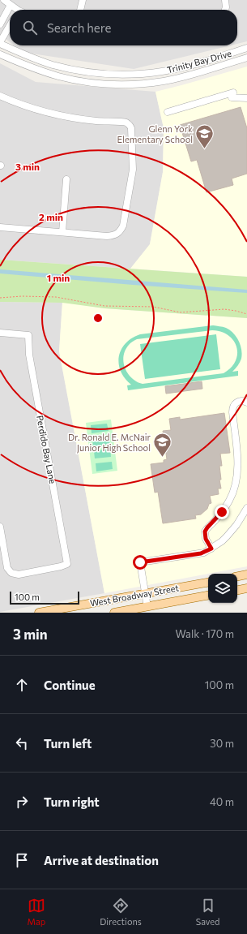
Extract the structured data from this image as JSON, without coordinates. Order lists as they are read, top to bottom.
{
  "streets": {
    "main road": ["West Broadway Street"],
    "street": ["Trinity Bay Drive", "Perdido Bay Lane"]
  },
  "places": {
    "school or university": ["Glenn York Elementary School", "Dr. Ronald E. McNair Junior High School"]
  },
  "scale_bar": "100 m",
  "page": {
    "search": "Search here",
    "scale": "100 m",
    "heading": ["3 min", "Walk · 170 m"],
    "list": [
      ["Continue", "100 m"],
      ["Turn left", "30 m"],
      ["Turn right", "40 m"],
      "Arrive at destination"
    ],
    "nav": ["Map", "Directions", "Saved"]
  },
  "rings": ["3 min", "2 min", "1 min"]
}
